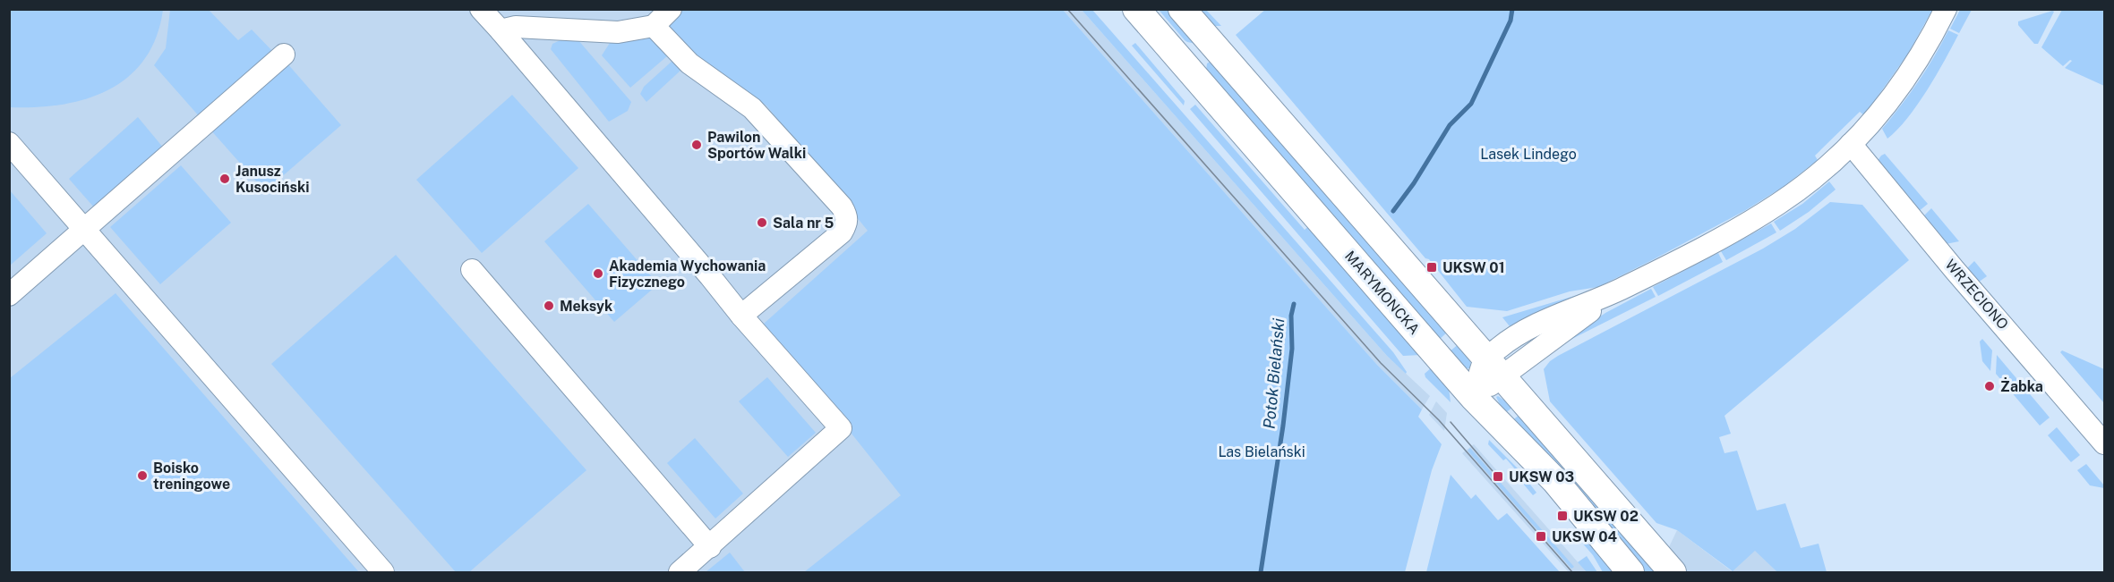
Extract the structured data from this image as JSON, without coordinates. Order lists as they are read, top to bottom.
{
  "streets": {
    "main road": ["MARYMONCKA"],
    "street": ["WRZECIONO"]
  },
  "water": ["Potok Bielański"],
  "parks": ["Lasek Lindego", "Las Bielański"],
  "places": {
    "other": [
      "Pawilon Sportów Walki",
      "Janusz Kusociński",
      "Sala nr 5",
      "Akademia Wychowania Fizycznego",
      "Meksyk",
      "Żabka",
      "Boisko treningowe"
    ],
    "transit": [
      "UKSW 01",
      "UKSW 03",
      "UKSW 02",
      "UKSW 04"
    ]
  }
}
